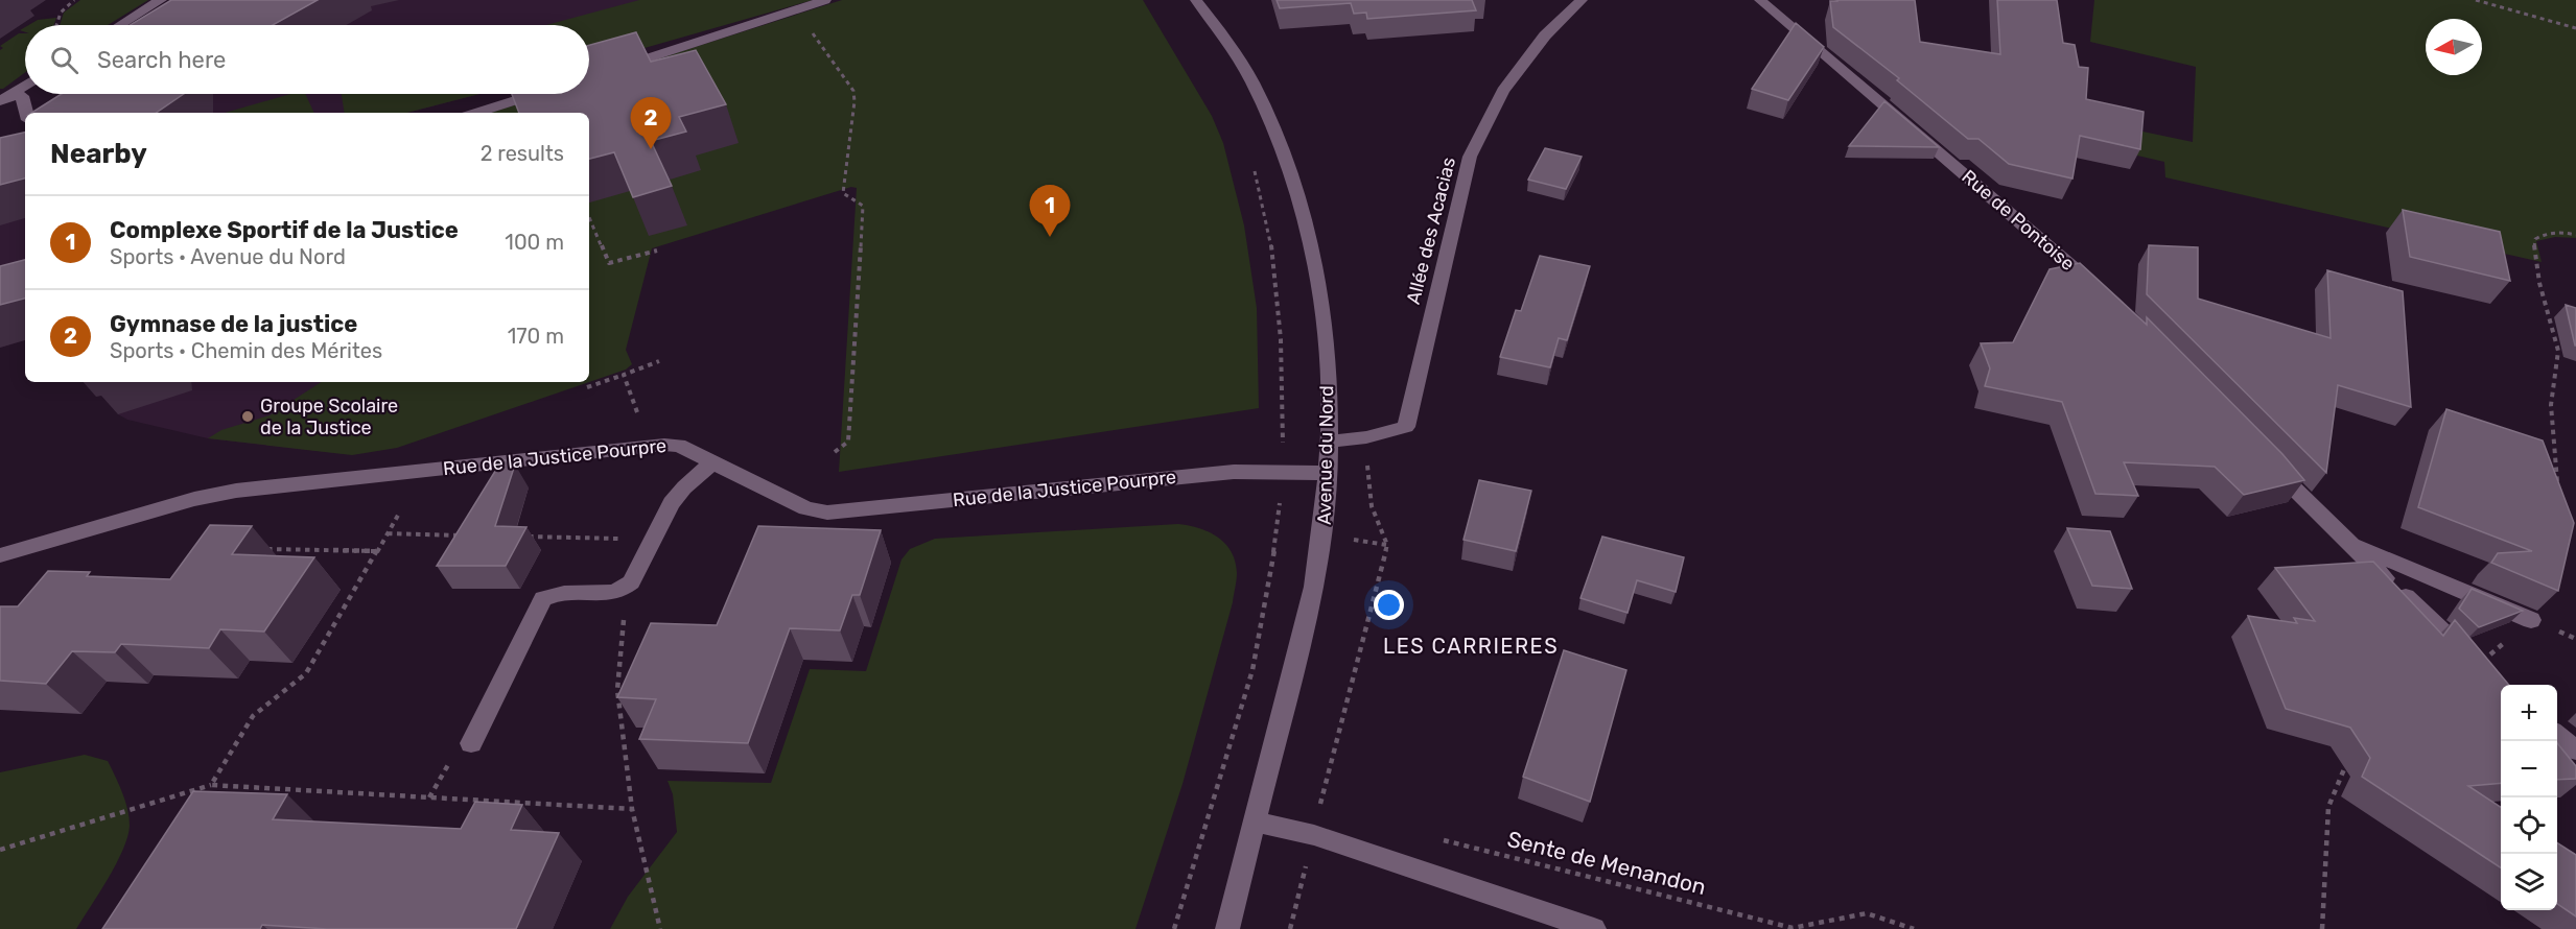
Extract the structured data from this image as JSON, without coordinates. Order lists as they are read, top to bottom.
{
  "streets": {
    "street": [
      "Rue de Pontoise",
      "Allée des Acacias",
      "Avenue du Nord",
      "Rue de la Justice Pourpre"
    ],
    "path": ["Sente de Menandon"]
  },
  "crossings": [
    ["Allée des Acacias", "Avenue du Nord"],
    ["Avenue du Nord", "Rue de la Justice Pourpre"]
  ],
  "districts": ["LES CARRIERES"],
  "places": ["Groupe Scolaire de la Justice"],
  "north": "left",
  "page": {
    "search": "Search here",
    "pins": ["2", "1"],
    "heading": ["Nearby", "2 results"],
    "list": [
      {
        "mark": "1",
        "name": "Complexe Sportif de la Justice",
        "note": "Sports · Avenue du Nord",
        "value": "100 m"
      },
      {
        "mark": "2",
        "name": "Gymnase de la justice",
        "note": "Sports · Chemin des Mérites",
        "value": "170 m"
      }
    ],
    "map_buttons": ["+", "−"]
  }
}
